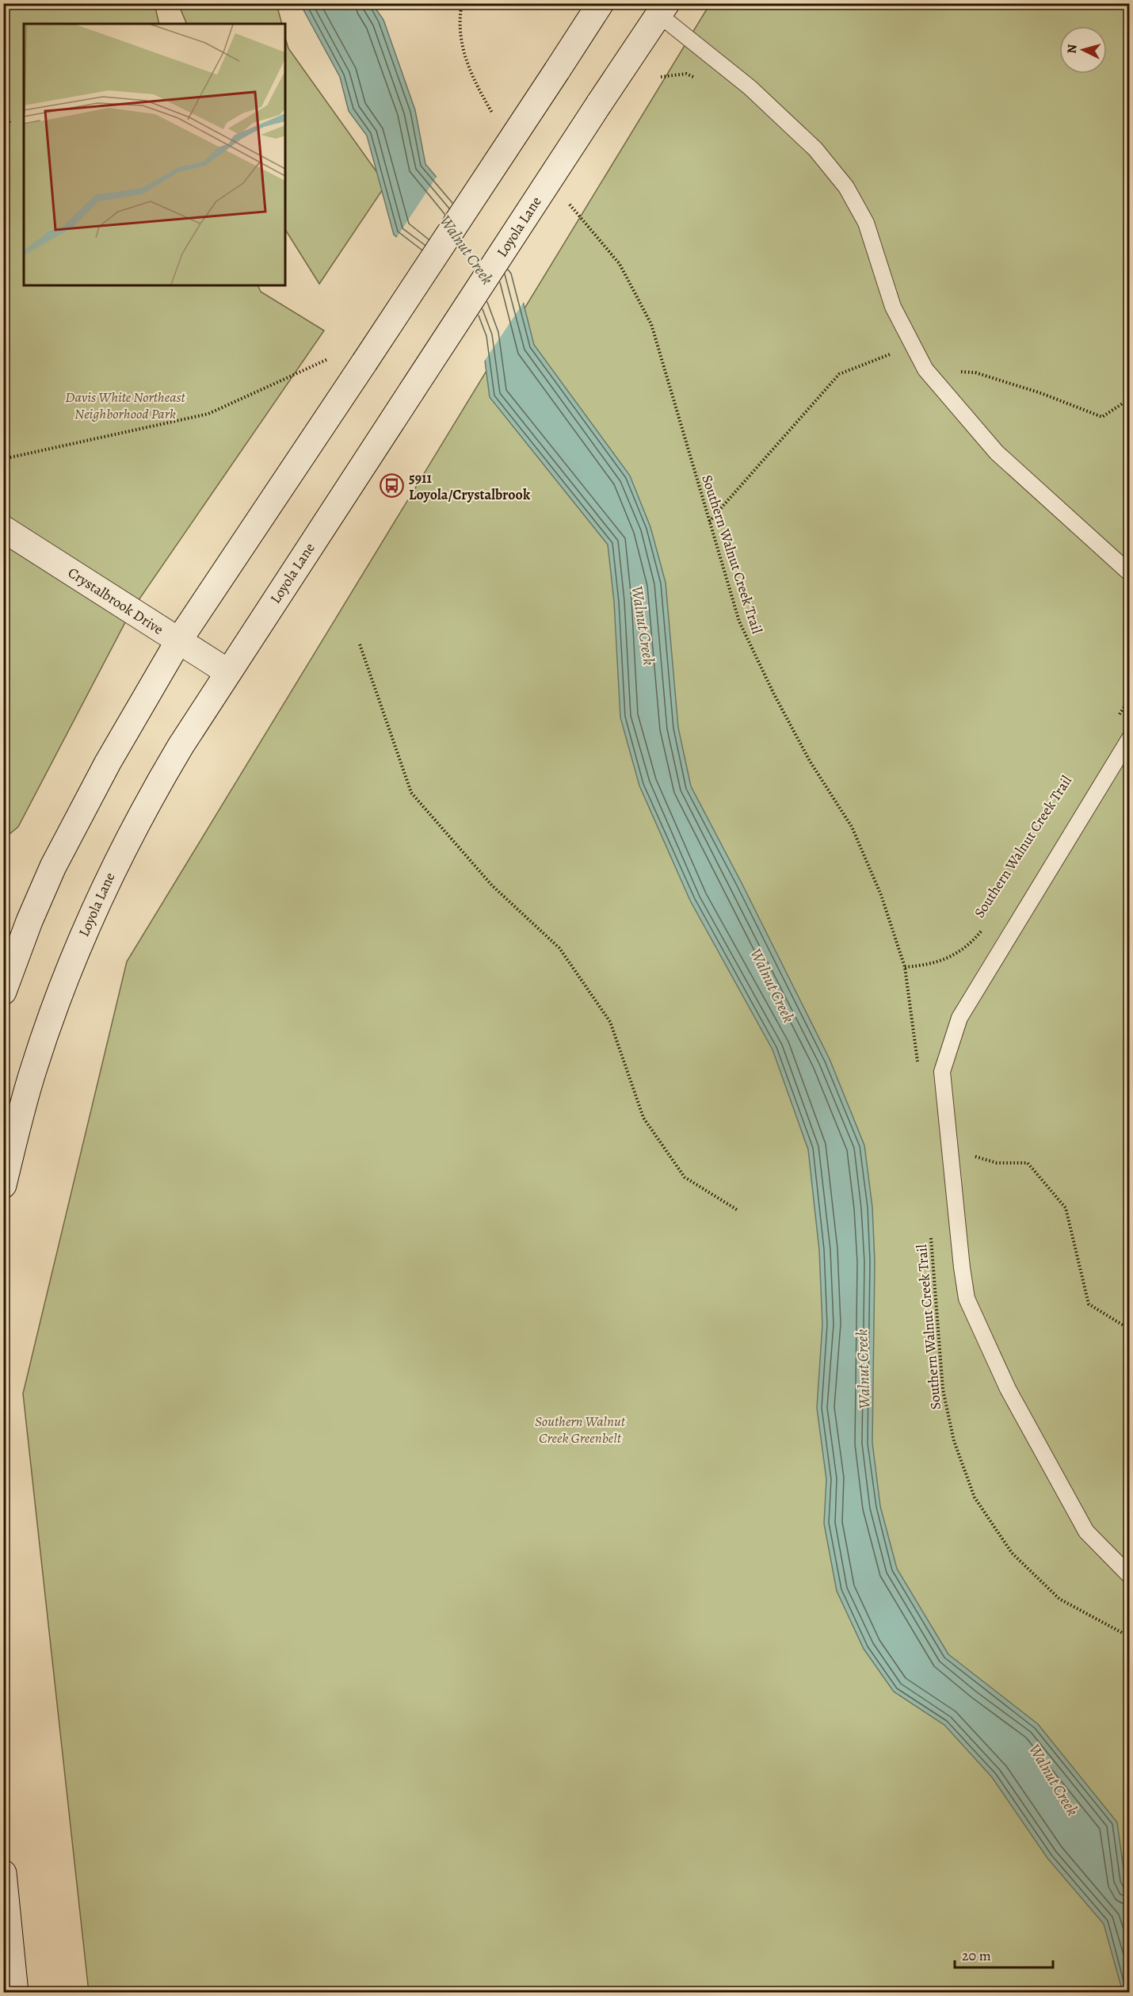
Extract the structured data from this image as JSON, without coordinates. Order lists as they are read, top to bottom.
{
  "streets": {
    "main road": ["Loyola Lane", "Crystalbrook Drive"],
    "path": ["Southern Walnut Creek Trail"]
  },
  "crossings": [
    ["Loyola Lane", "Crystalbrook Drive"]
  ],
  "water": ["Walnut Creek"],
  "parks": ["Davis White Northeast Neighborhood Park", "Southern Walnut Creek Greenbelt"],
  "places": {
    "bus stop": ["5911 Loyola/Crystalbrook"]
  },
  "scale_bar": "20 m",
  "north": "left"
}
